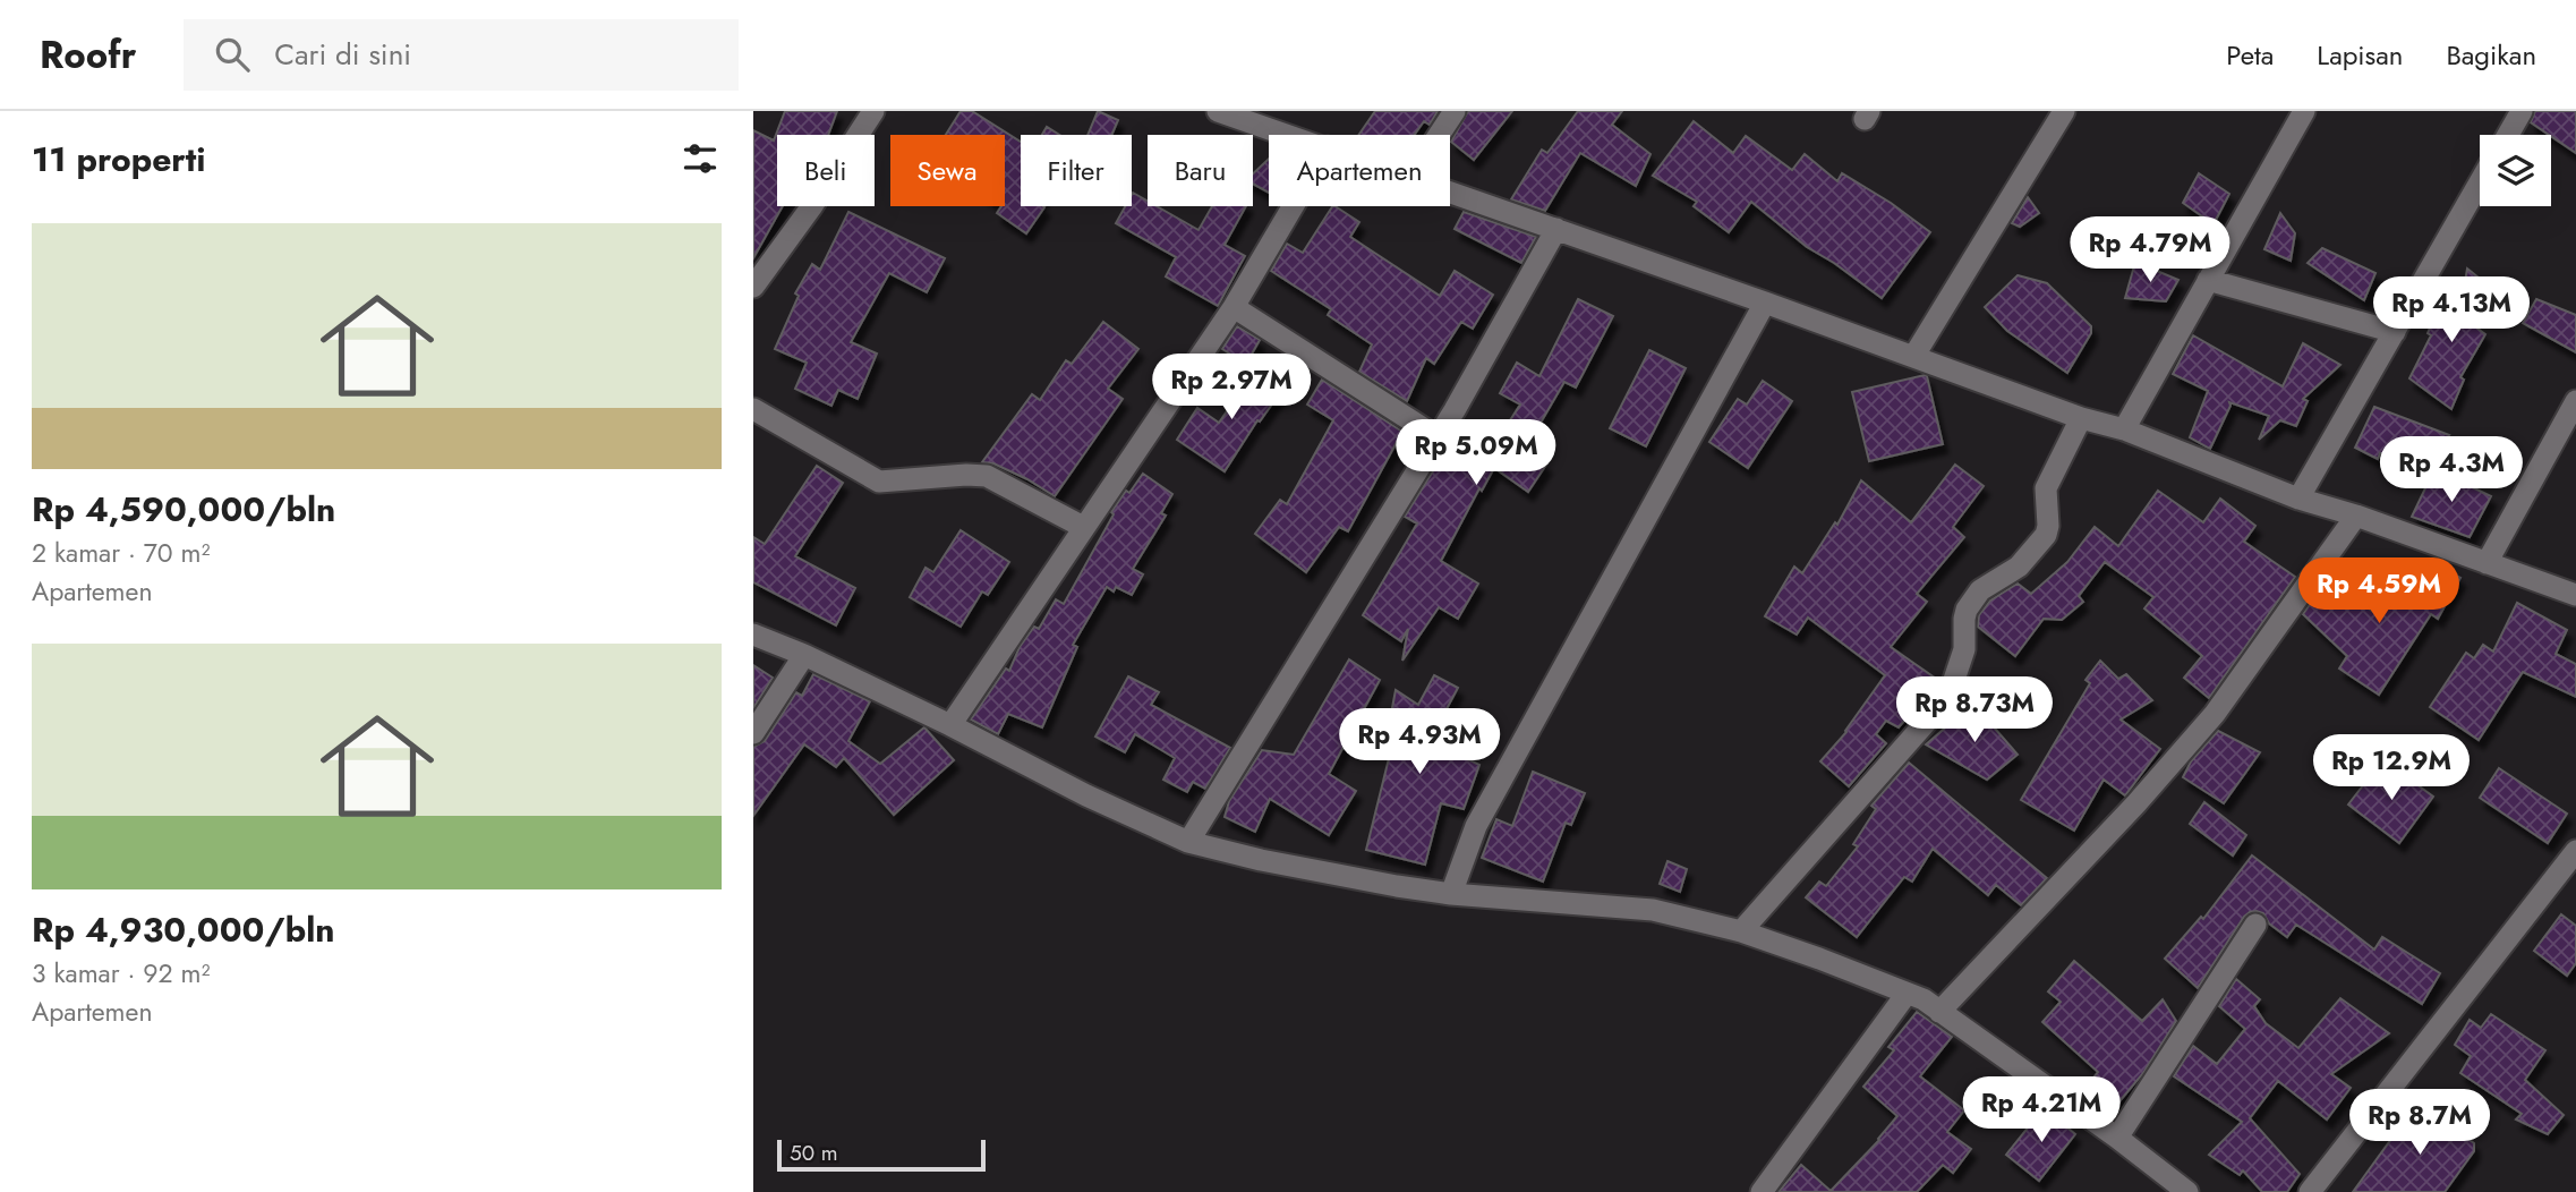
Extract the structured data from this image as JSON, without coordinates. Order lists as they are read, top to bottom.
{
  "scale_bar": "50 m",
  "page": {
    "header": "Roofr",
    "search": "Cari di sini",
    "nav": ["Peta", "Lapisan", "Bagikan"],
    "heading": "11 properti",
    "chip": [
      "Beli",
      "Sewa",
      "Filter",
      "Baru",
      "Apartemen"
    ],
    "list": [
      {
        "name": "Rp 4,590,000/bln",
        "note": "2 kamar · 70 m² · Apartemen"
      },
      {
        "name": "Rp 4,930,000/bln",
        "note": "3 kamar · 92 m² · Apartemen"
      }
    ],
    "price": [
      "Rp 4.79M",
      "Rp 4.13M",
      "Rp 2.97M",
      "Rp 5.09M",
      "Rp 4.3M",
      "Rp 4.59M",
      "Rp 8.73M",
      "Rp 4.93M",
      "Rp 12.9M",
      "Rp 4.21M",
      "Rp 8.7M"
    ],
    "scale": "50 m"
  }
}
